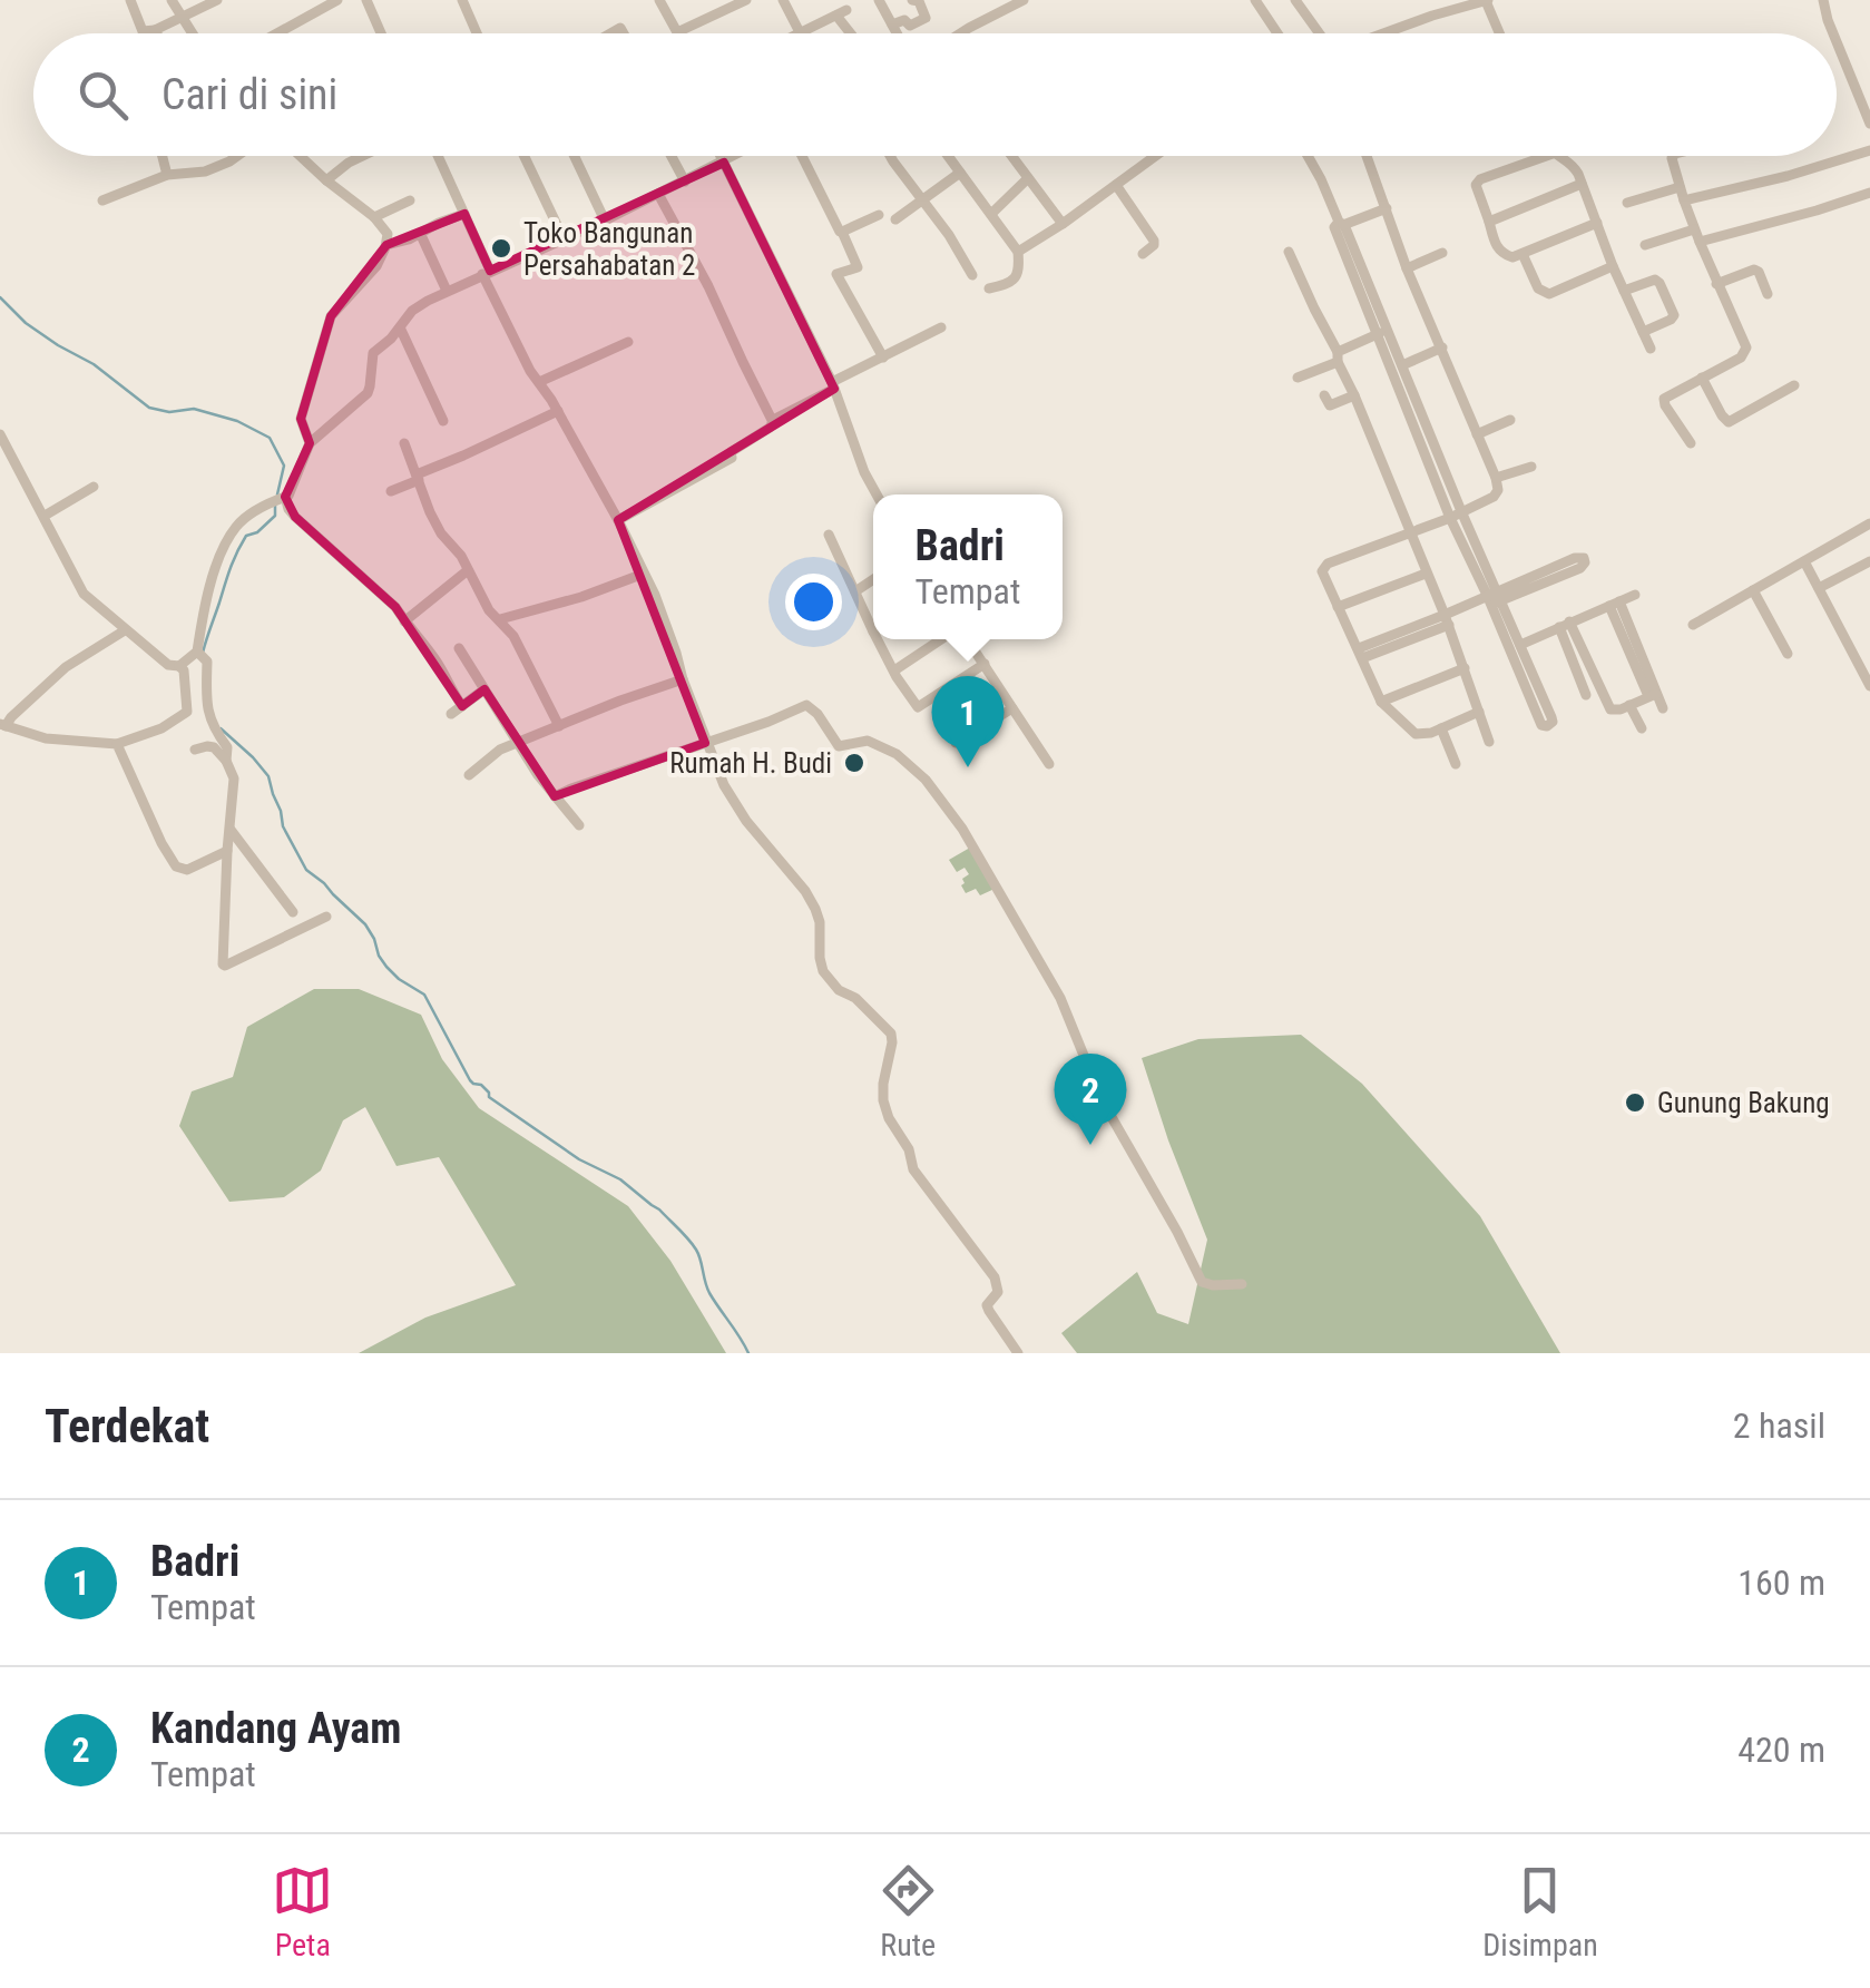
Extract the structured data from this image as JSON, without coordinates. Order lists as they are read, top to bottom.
{
  "places": ["Toko Bangunan Persahabatan 2", "Rumah H. Budi", "Gunung Bakung"],
  "page": {
    "search": "Cari di sini",
    "popup": ["Badri", "Tempat"],
    "pins": ["1", "2"],
    "heading": ["Terdekat", "2 hasil"],
    "list": [
      {
        "mark": "1",
        "name": "Badri",
        "note": "Tempat",
        "value": "160 m"
      },
      {
        "mark": "2",
        "name": "Kandang Ayam",
        "note": "Tempat",
        "value": "420 m"
      }
    ],
    "nav": ["Peta", "Rute", "Disimpan"]
  }
}
